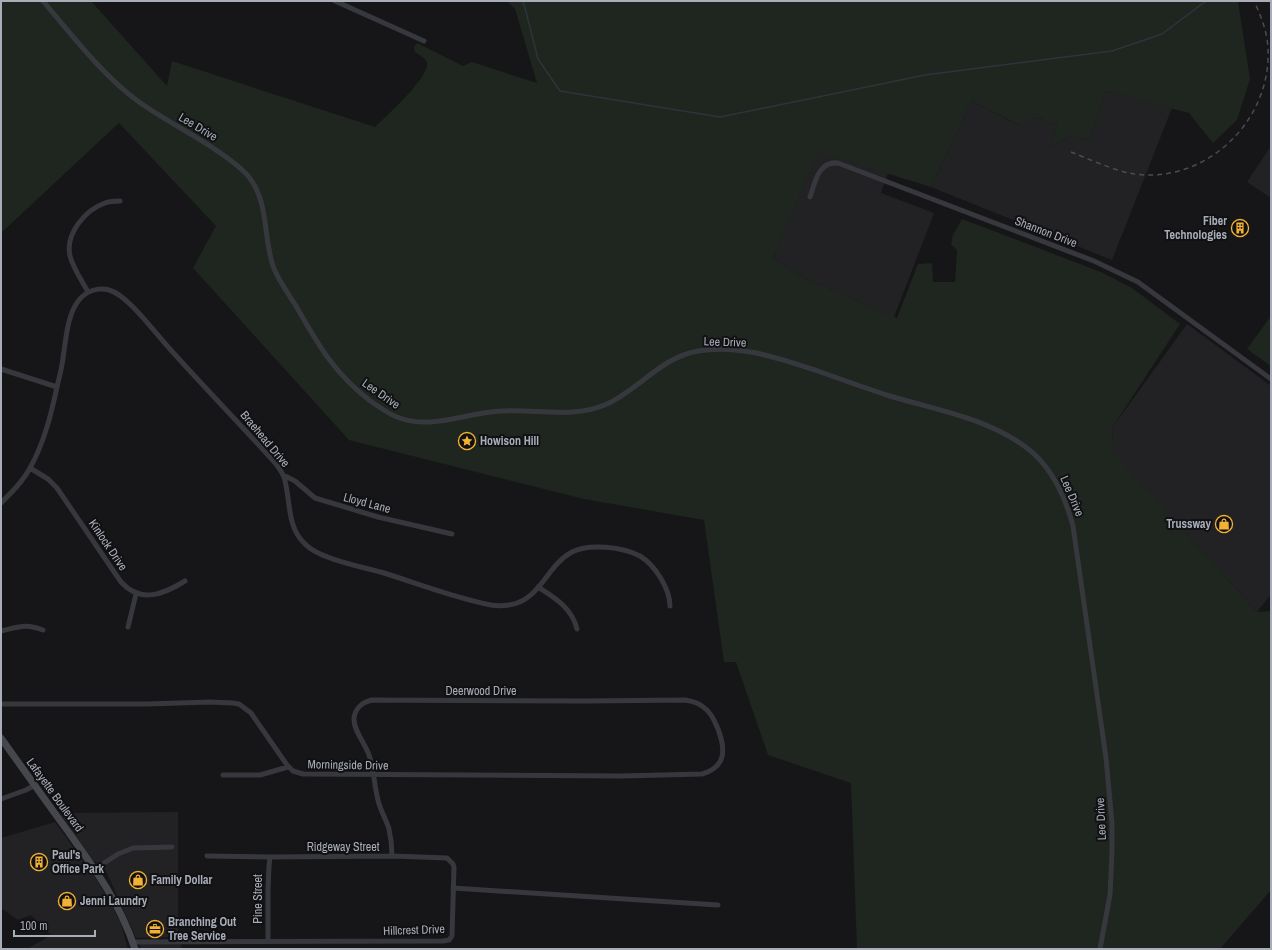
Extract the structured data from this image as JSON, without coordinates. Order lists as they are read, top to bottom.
{
  "streets": {
    "main road": ["Lafayette Boulevard"],
    "street": [
      "Lee Drive",
      "Shannon Drive",
      "Braehead Drive",
      "Lloyd Lane",
      "Kinlock Drive",
      "Deerwood Drive",
      "Morningside Drive",
      "Ridgeway Street",
      "Pine Street",
      "Hillcrest Drive"
    ]
  },
  "crossings": [
    ["Braehead Drive", "Lloyd Lane"],
    ["Deerwood Drive", "Morningside Drive"],
    ["Deerwood Drive", "Ridgeway Street"],
    ["Lafayette Boulevard", "Hillcrest Drive"],
    ["Ridgeway Street", "Pine Street"],
    ["Ridgeway Street", "Hillcrest Drive"],
    ["Pine Street", "Hillcrest Drive"]
  ],
  "places": {
    "building": ["Fiber Technologies", "Paul's Office Park"],
    "place": ["Howison Hill"],
    "shop": ["Trussway", "Family Dollar", "Jenni Laundry"],
    "office": ["Branching Out Tree Service"]
  },
  "scale_bar": "100 m"
}
